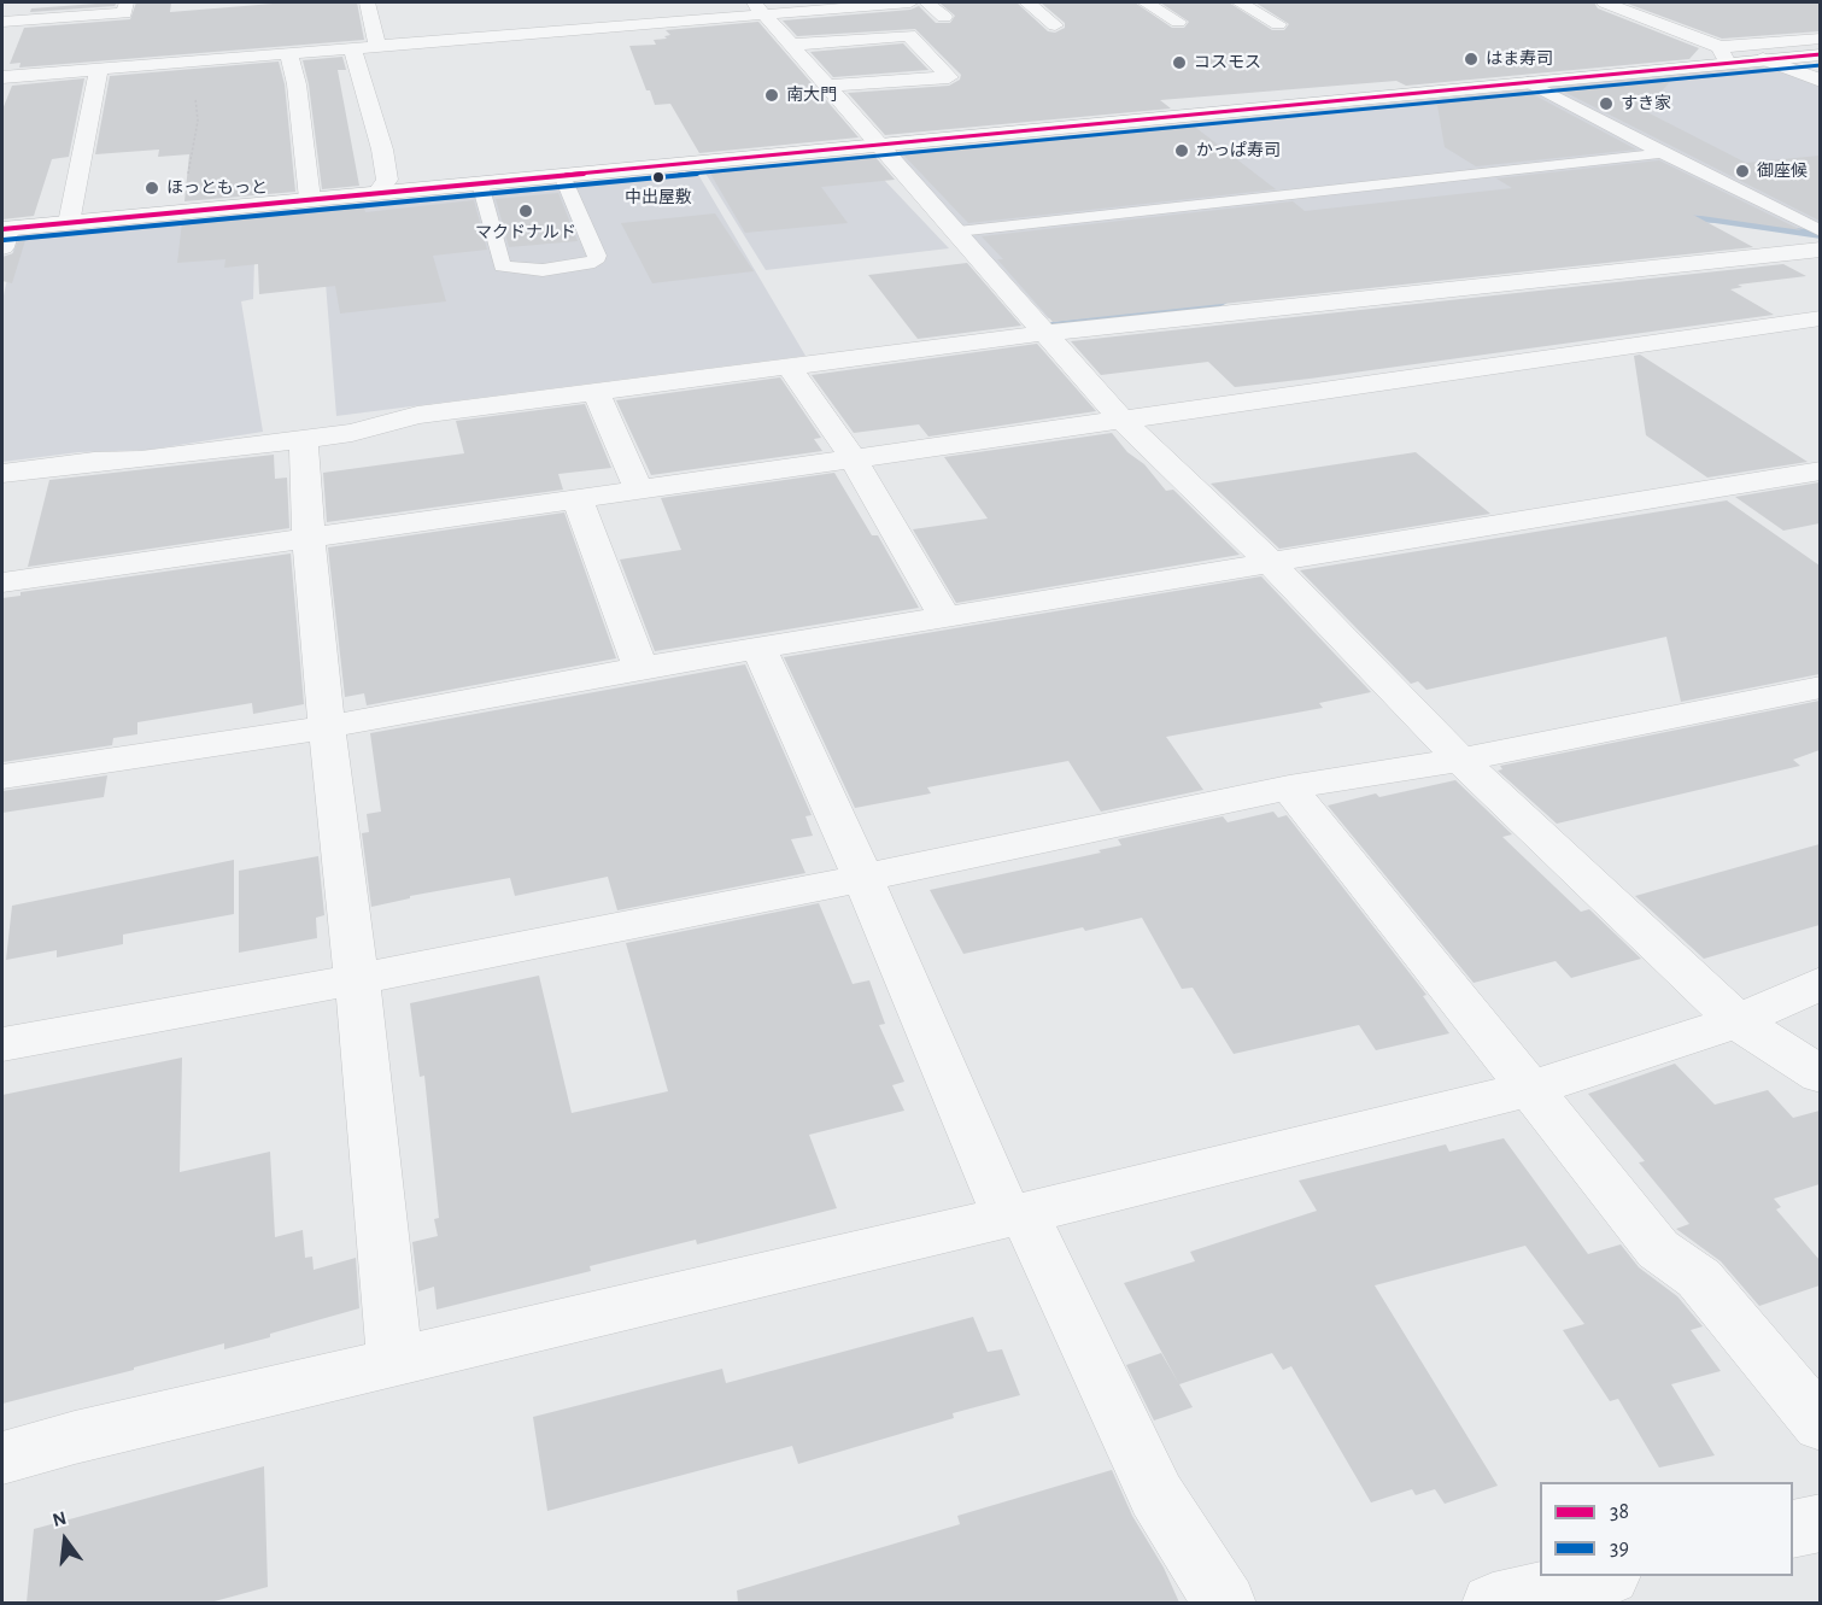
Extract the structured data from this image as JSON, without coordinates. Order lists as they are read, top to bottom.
{
  "places": [
    "はま寿司",
    "コスモス",
    "南大門",
    "すき家",
    "かっぱ寿司",
    "御座候",
    "中出屋敷",
    "ほっともっと",
    "マクドナルド"
  ],
  "lines": ["transit line 38", "transit line 39"],
  "legend": ["38", "39"],
  "north": "top"
}
